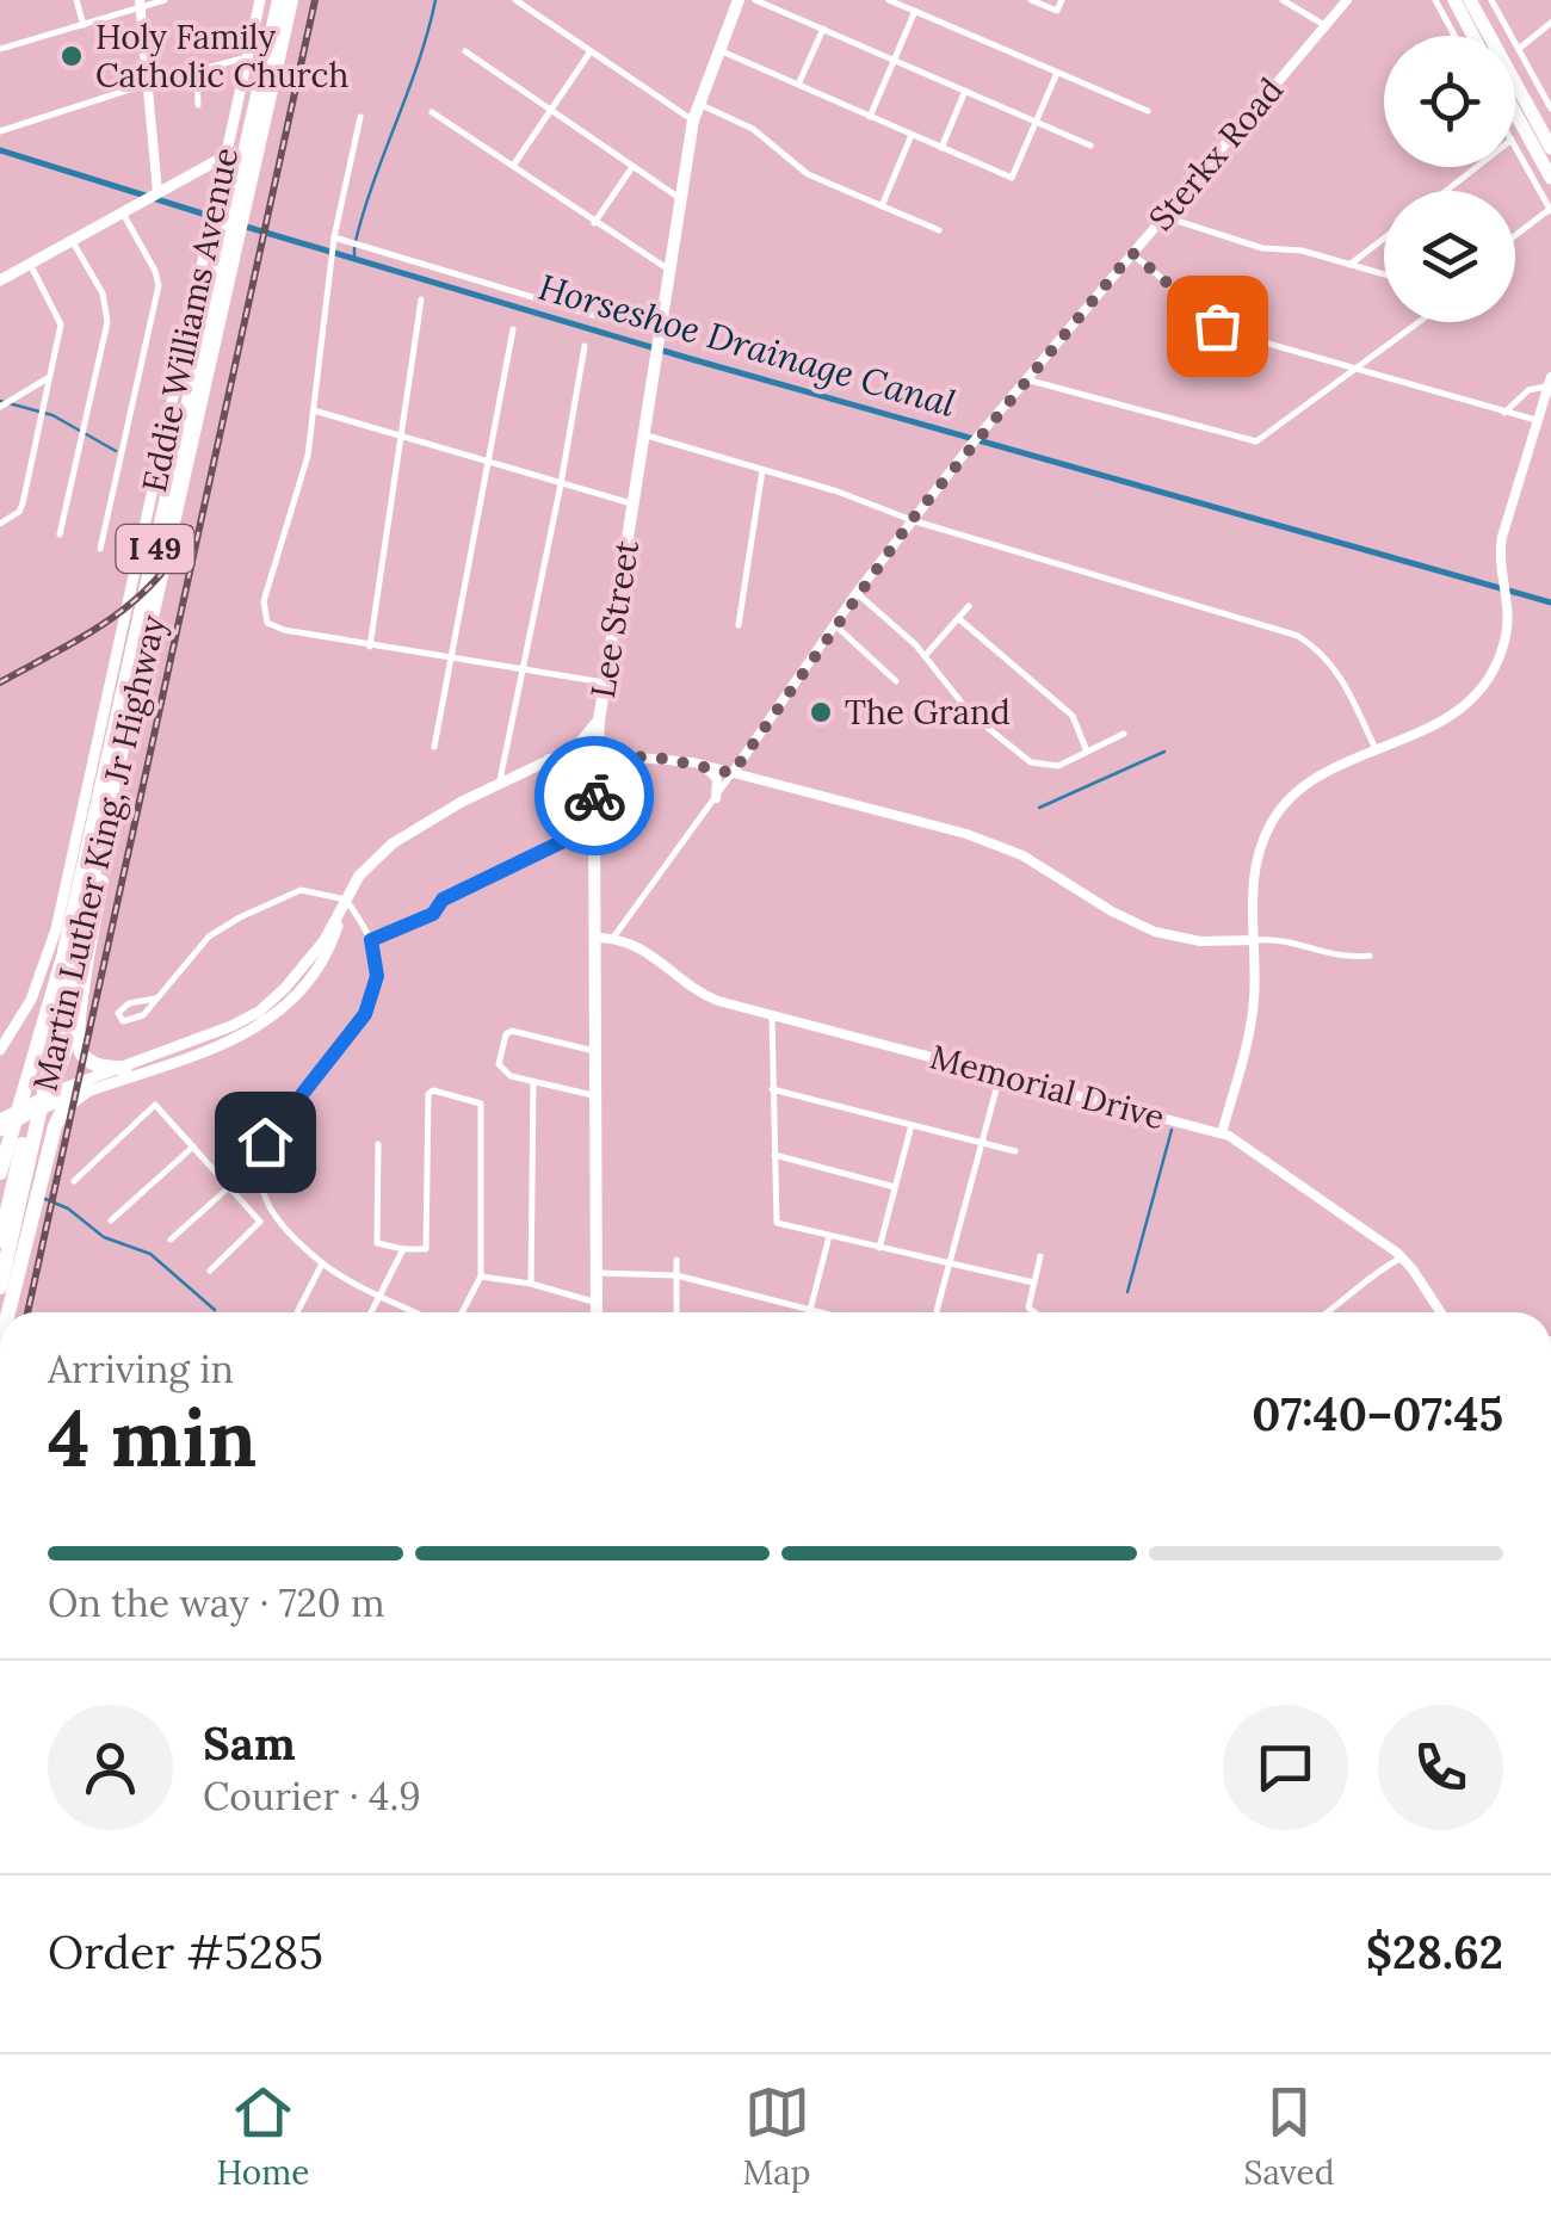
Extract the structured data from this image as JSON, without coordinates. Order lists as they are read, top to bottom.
{
  "streets": {
    "highway": ["I 49", "Martin Luther King, Jr Highway"],
    "main road": ["Eddie Williams Avenue", "Lee Street"],
    "street": ["Sterkx Road", "Memorial Drive"]
  },
  "crossings": [
    ["Sterkx Road", "Memorial Drive"],
    ["Eddie Williams Avenue", "Martin Luther King, Jr Highway"],
    ["Lee Street", "Memorial Drive"]
  ],
  "water": ["Horseshoe Drainage Canal"],
  "places": ["Holy Family Catholic Church", "The Grand"],
  "page": {
    "heading": ["4 min", "Arriving in", "07:40–07:45"],
    "panel": [
      "Sam",
      "Courier · 4.9",
      "Order #5285",
      "$28.62"
    ],
    "bar": "On the way · 720 m",
    "tabs": ["Home", "Map", "Saved"]
  }
}
